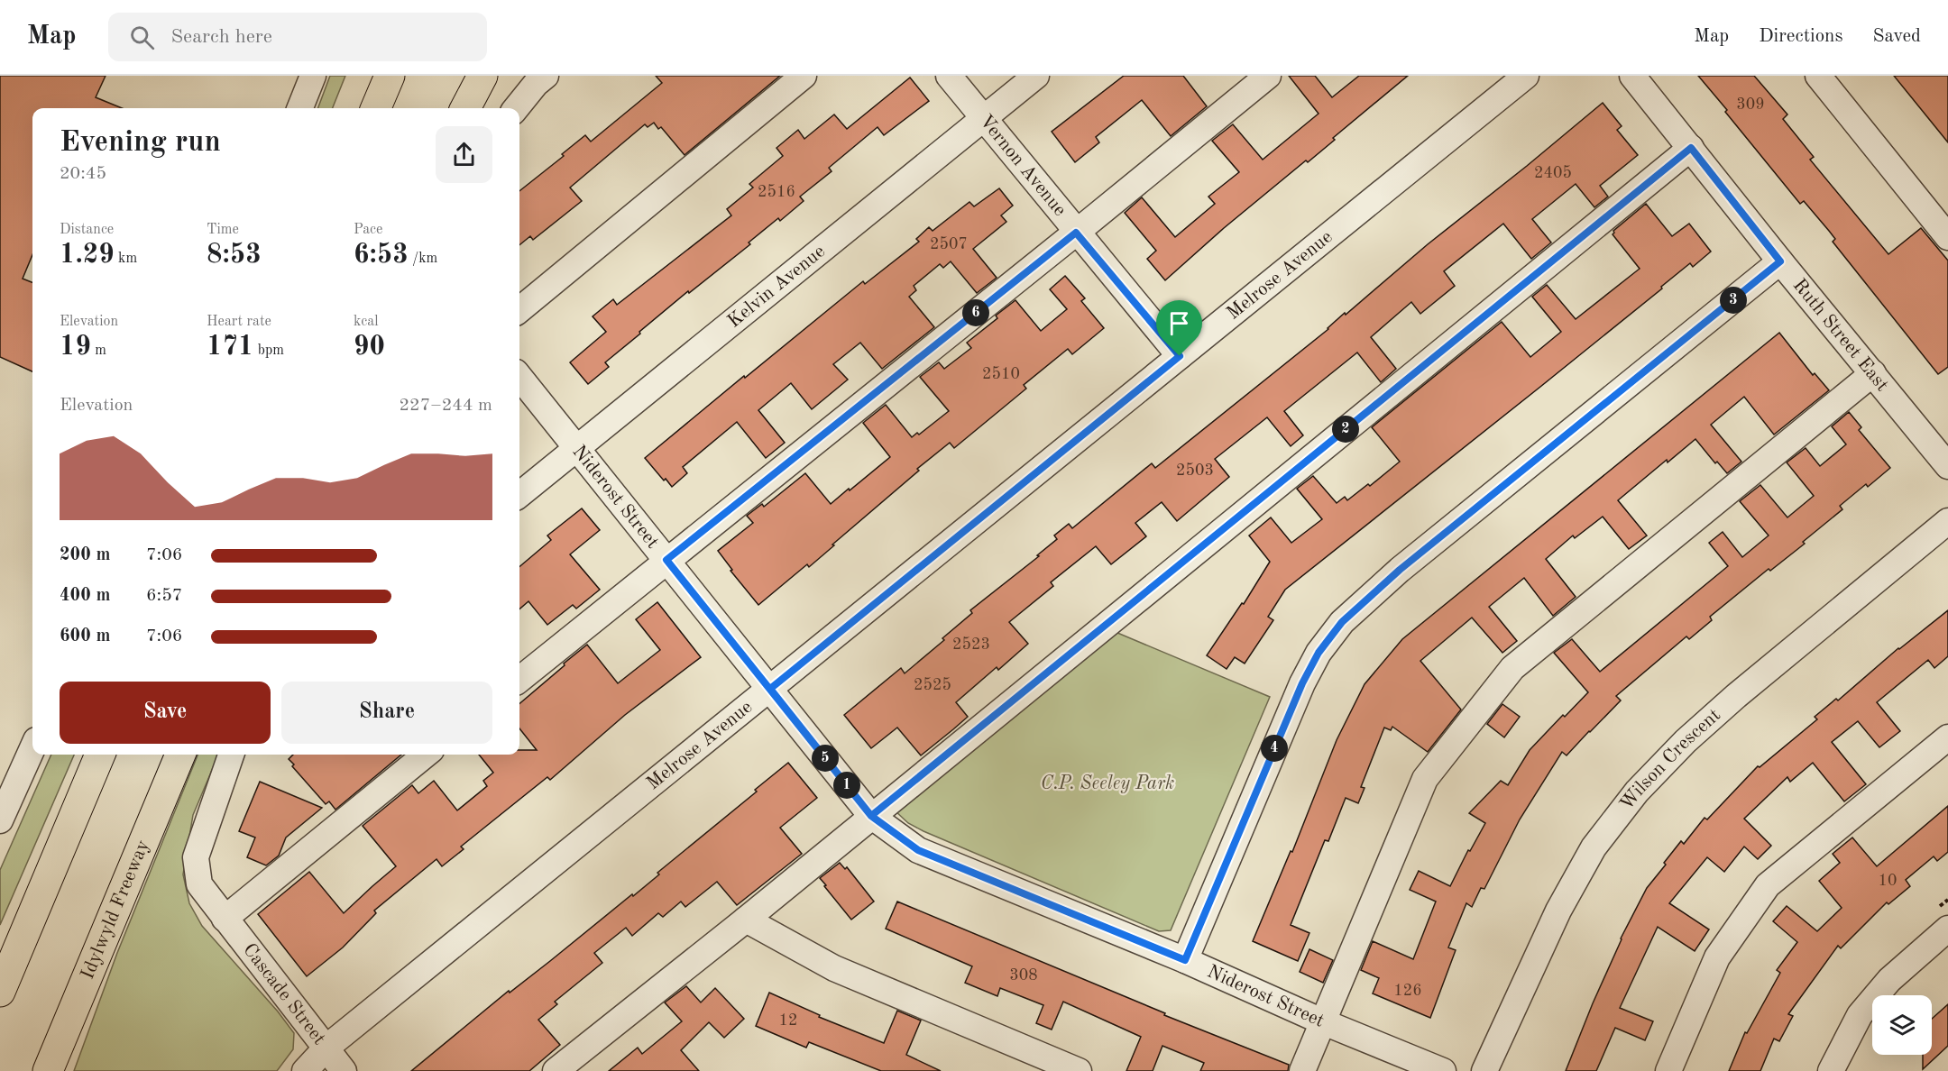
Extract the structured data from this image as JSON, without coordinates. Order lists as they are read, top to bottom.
{
  "streets": {
    "highway": ["Idylwyld Freeway"],
    "street": [
      "Vernon Avenue",
      "Melrose Avenue",
      "Kelvin Avenue",
      "Ruth Street East",
      "Niderost Street",
      "Wilson Crescent",
      "Cascade Street"
    ]
  },
  "crossings": [
    ["Vernon Avenue", "Melrose Avenue"],
    ["Vernon Avenue", "Kelvin Avenue"],
    ["Melrose Avenue", "Niderost Street"],
    ["Melrose Avenue", "Cascade Street"],
    ["Kelvin Avenue", "Niderost Street"]
  ],
  "parks": ["C.P. Seeley Park"],
  "house_numbers": [
    "309",
    "2405",
    "2516",
    "2507",
    "2510",
    "2503",
    "2523",
    "2525",
    "10",
    "308",
    "126",
    "12"
  ],
  "page": {
    "header": "Map",
    "search": "Search here",
    "nav": ["Map", "Directions", "Saved"],
    "heading": ["Evening run", "20:45"],
    "stats": [
      ["Distance", "1.29 km"],
      ["Time", "8:53"],
      ["Pace", "6:53 /km"],
      ["Elevation", "19 m"],
      ["Heart rate", "171 bpm"],
      ["kcal", "90"]
    ],
    "pins": [
      "3",
      "6",
      "2",
      "4",
      "5",
      "1"
    ],
    "chart": ["Elevation", "227–244 m"],
    "list": [
      {
        "name": "200 m",
        "note": "7:06"
      },
      {
        "name": "400 m",
        "note": "6:57"
      },
      {
        "name": "600 m",
        "note": "7:06"
      }
    ],
    "buttons": ["Save", "Share"]
  }
}
